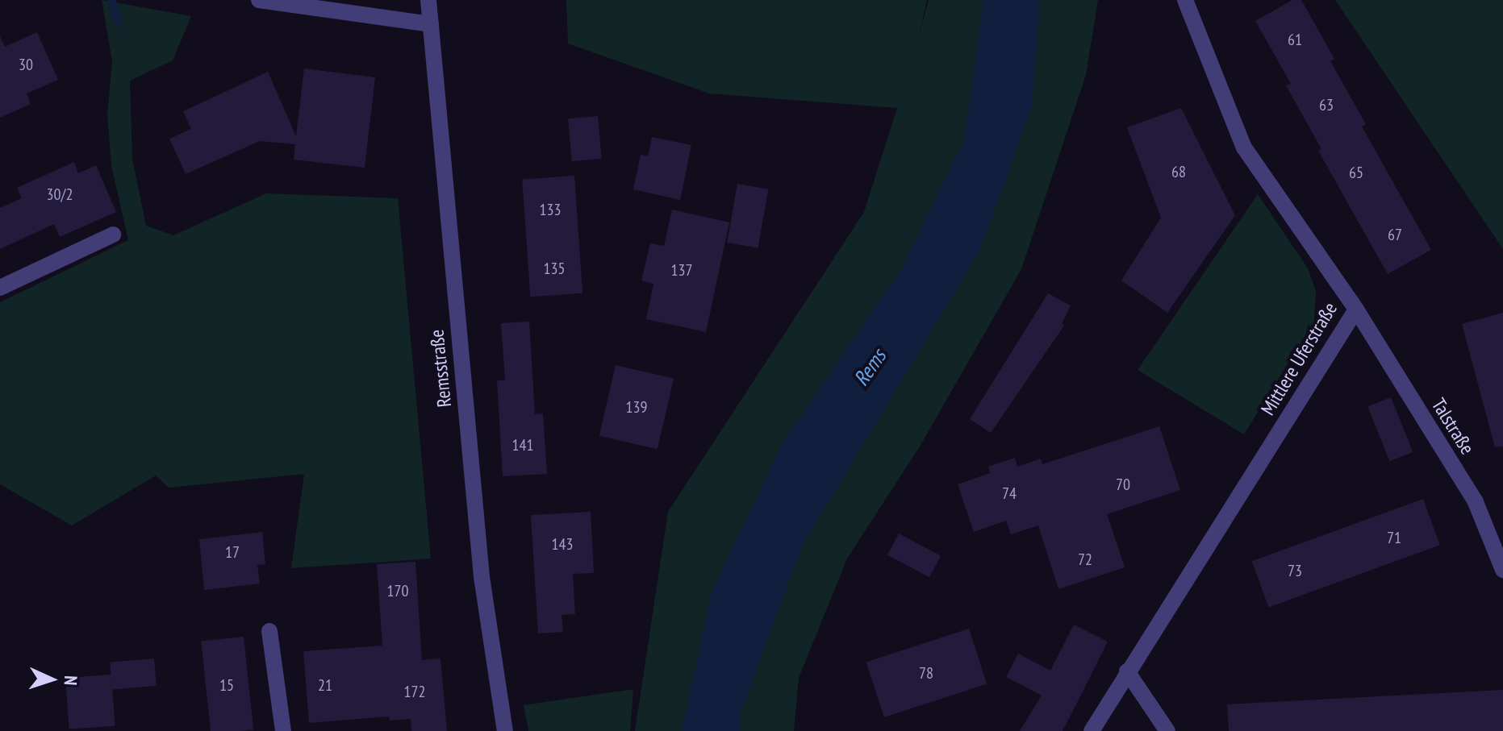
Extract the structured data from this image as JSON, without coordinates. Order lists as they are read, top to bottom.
{
  "streets": {
    "street": ["Mittlere Uferstraße", "Remsstraße", "Talstraße"]
  },
  "crossings": [
    ["Mittlere Uferstraße", "Talstraße"]
  ],
  "water": ["Rems"],
  "house_numbers": [
    "61",
    "30",
    "63",
    "68",
    "65",
    "30/2",
    "133",
    "67",
    "135",
    "137",
    "139",
    "141",
    "70",
    "74",
    "71",
    "143",
    "17",
    "72",
    "73",
    "170",
    "78",
    "15",
    "21",
    "172"
  ],
  "north": "right"
}
